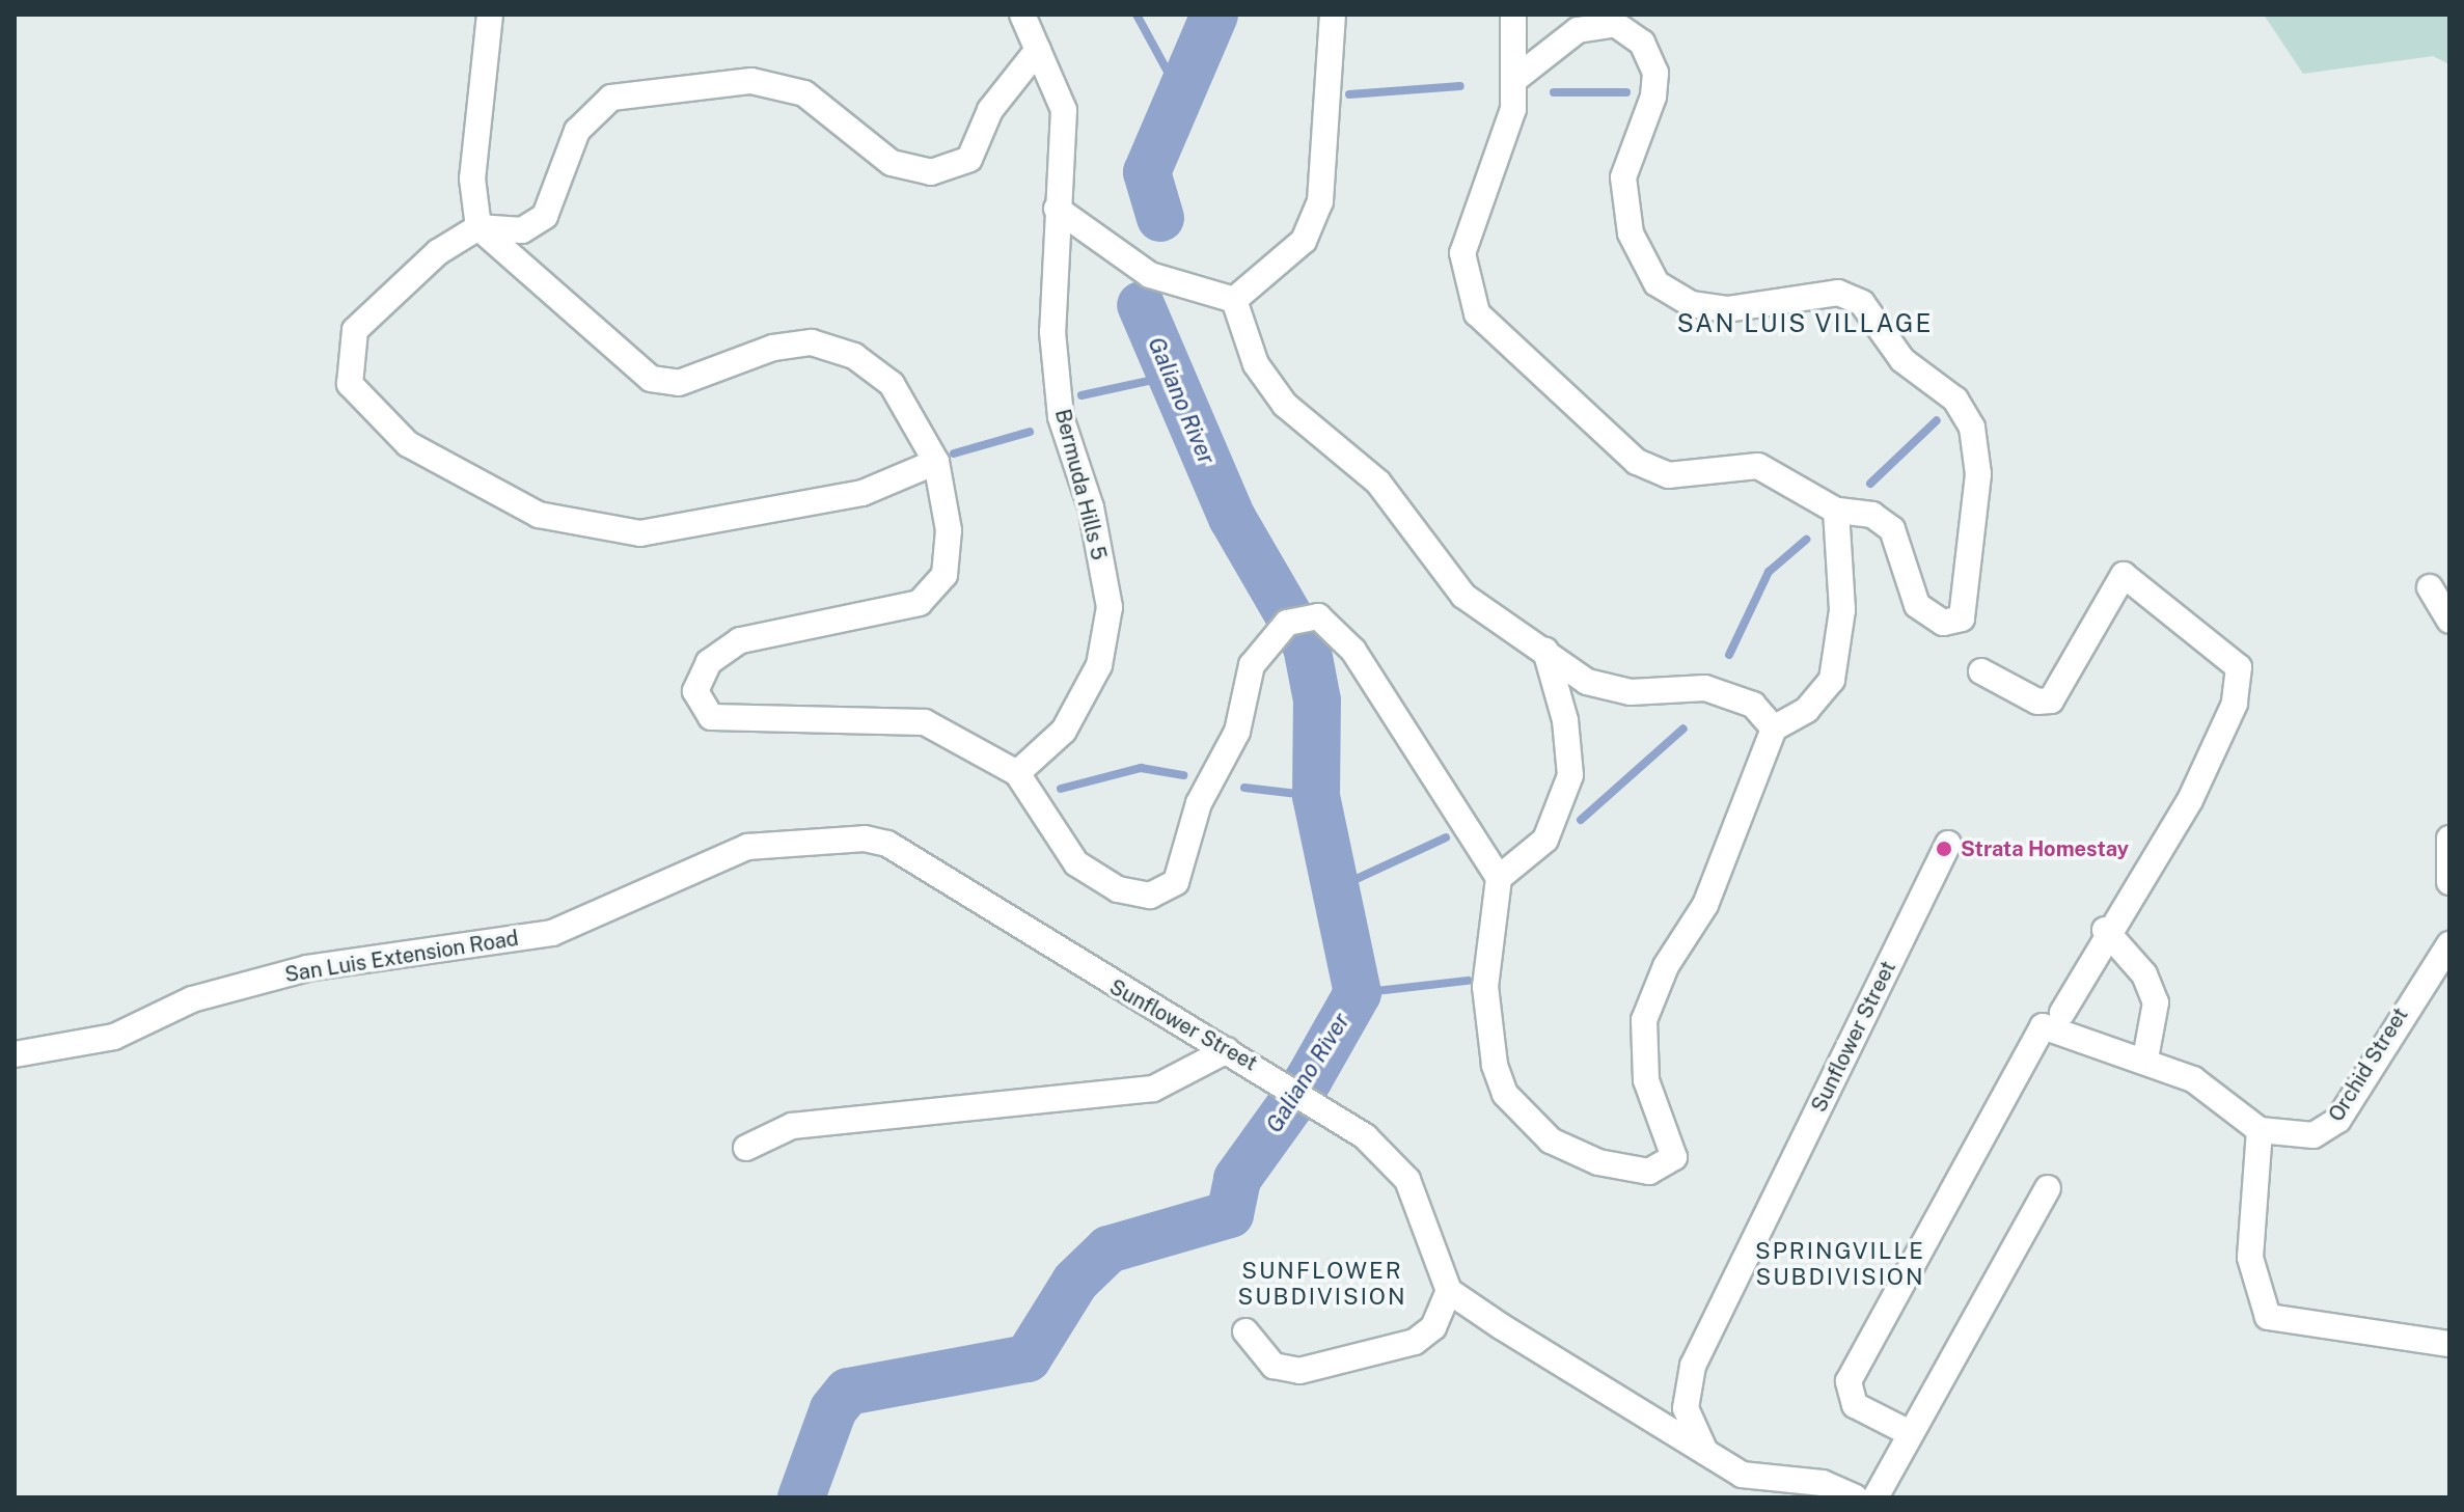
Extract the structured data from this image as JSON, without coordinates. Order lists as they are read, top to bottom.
{
  "streets": {
    "street": [
      "Bermuda Hills 5",
      "San Luis Extension Road",
      "Sunflower Street",
      "Orchid Street"
    ]
  },
  "crossings": [
    ["San Luis Extension Road", "Sunflower Street"]
  ],
  "districts": ["SAN LUIS VILLAGE", "SPRINGVILLE SUBDIVISION", "SUNFLOWER SUBDIVISION"],
  "water": ["Galiano River"],
  "places": ["Strata Homestay"]
}
